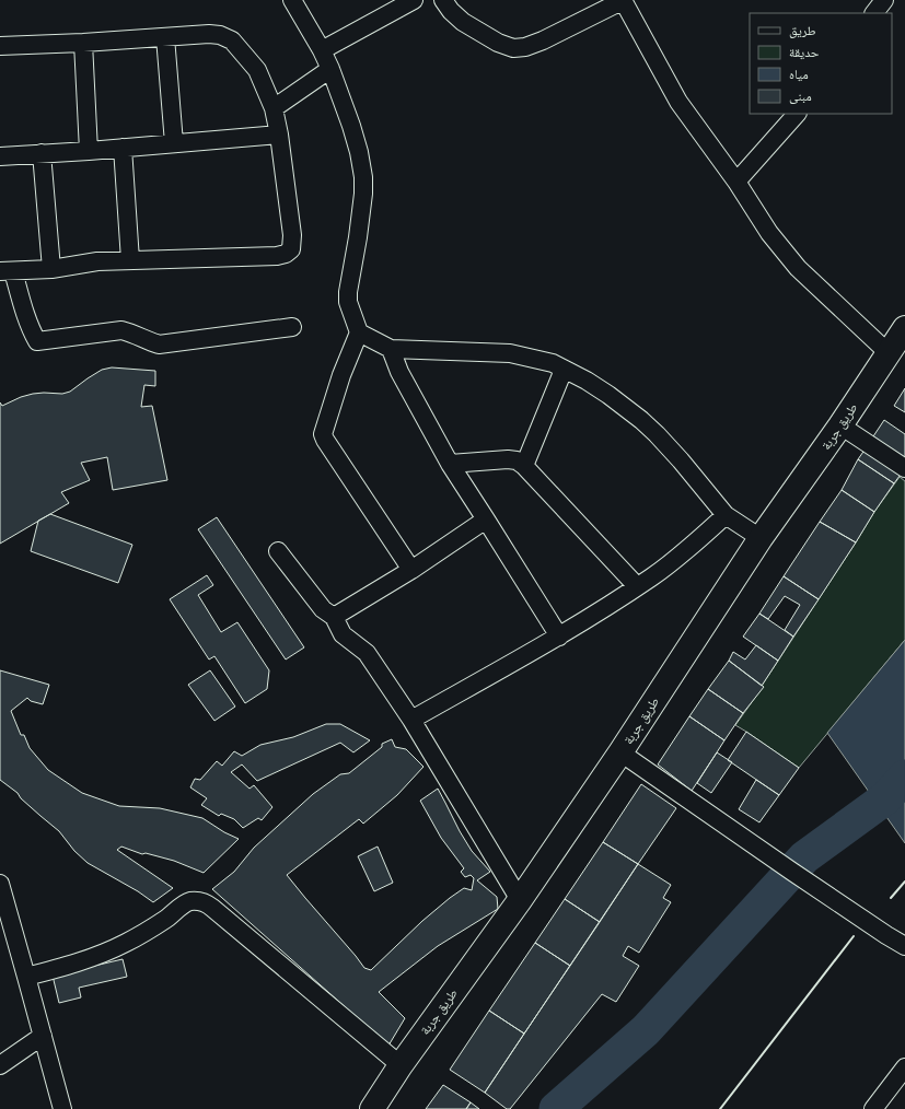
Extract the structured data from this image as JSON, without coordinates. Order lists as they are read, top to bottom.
{
  "streets": {
    "main road": ["طريق جربة"]
  },
  "legend": [
    "طريق",
    "حديقة",
    "مياه",
    "مبنى"
  ]
}
